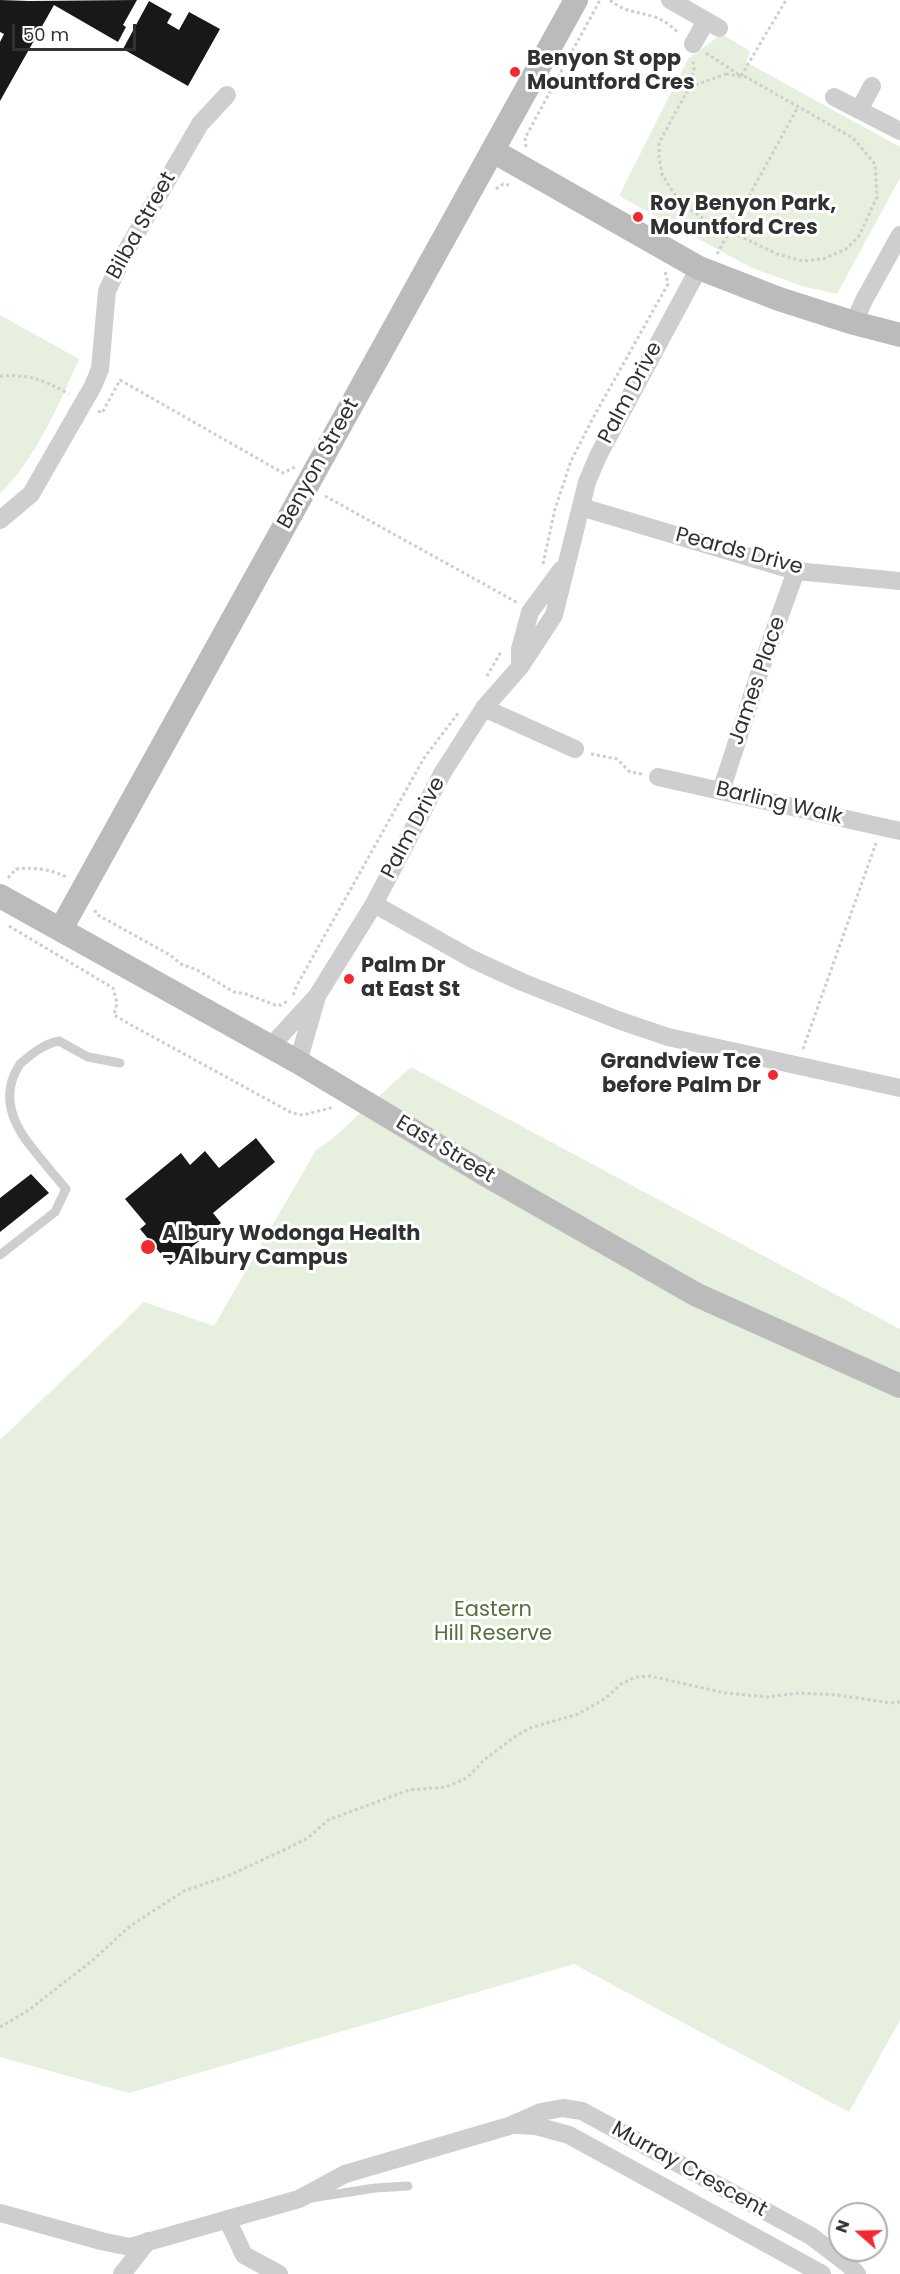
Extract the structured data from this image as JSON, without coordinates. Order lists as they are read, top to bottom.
{
  "streets": {
    "street": [
      "Bilba Street",
      "Palm Drive",
      "Benyon Street",
      "Peards Drive",
      "James Place",
      "Barling Walk",
      "East Street",
      "Murray Crescent"
    ]
  },
  "crossings": [
    ["Palm Drive", "Peards Drive"],
    ["Palm Drive", "East Street"],
    ["Benyon Street", "East Street"],
    ["Peards Drive", "James Place"],
    ["James Place", "Barling Walk"]
  ],
  "parks": ["Eastern Hill Reserve"],
  "places": [
    "Benyon St opp Mountford Cres",
    "Roy Benyon Park, Mountford Cres",
    "Palm Dr at East St",
    "Grandview Tce before Palm Dr",
    "Albury Wodonga Health - Albury Campus"
  ],
  "scale_bar": "50 m",
  "north": "left"
}
